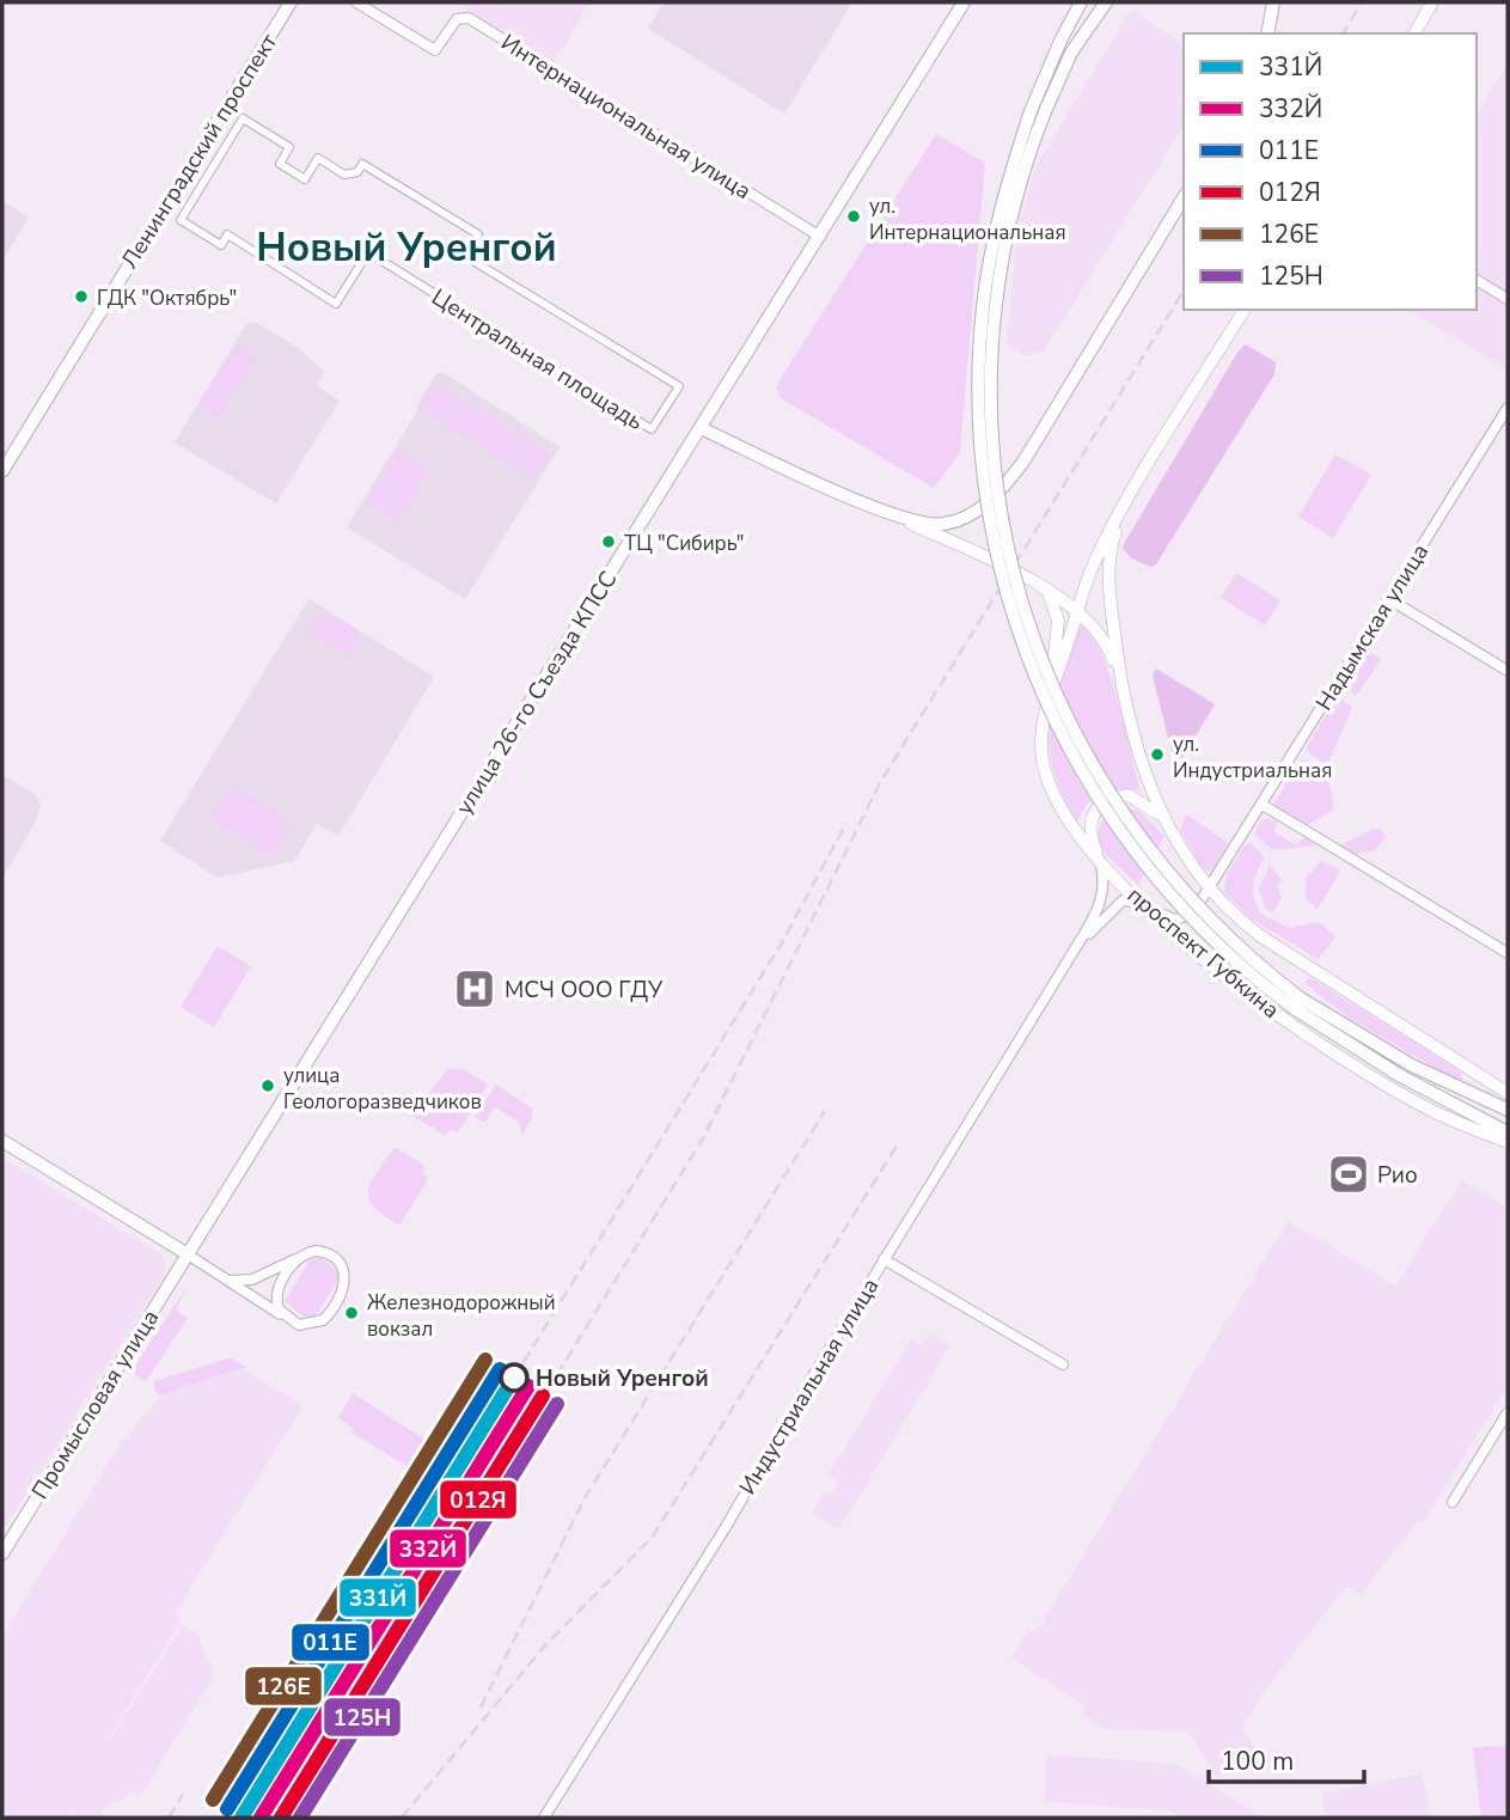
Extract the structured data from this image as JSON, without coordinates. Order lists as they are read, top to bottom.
{
  "streets": {
    "main road": ["Ленинградский проспект", "улица 26-го Съезда КПСС", "Промысловая улица"],
    "street": [
      "Интернациональная улица",
      "Центральная площадь",
      "Надымская улица",
      "проспект Губкина",
      "Индустриальная улица"
    ]
  },
  "crossings": [
    ["Интернациональная улица", "улица 26-го Съезда КПСС"],
    ["Надымская улица", "проспект Губкина"],
    ["Надымская улица", "Индустриальная улица"],
    ["улица 26-го Съезда КПСС", "Промысловая улица"],
    ["проспект Губкина", "Индустриальная улица"]
  ],
  "districts": ["Новый Уренгой"],
  "places": {
    "other": [
      "ул. Интернациональная",
      "ГДК \"Октябрь\"",
      "ТЦ \"Сибирь\"",
      "ул. Индустриальная",
      "улица Геологоразведчиков",
      "Железнодорожный вокзал",
      "Новый Уренгой"
    ],
    "hospital": ["МСЧ ООО ГДУ"],
    "sports": ["Рио"]
  },
  "lines": [
    "transit line 126Е",
    "transit line 011Е",
    "transit line 331Й",
    "transit line 332Й",
    "transit line 012Я",
    "transit line 125Н"
  ],
  "legend": [
    "331Й",
    "332Й",
    "011Е",
    "012Я",
    "126Е",
    "125Н"
  ],
  "scale_bar": "100 m"
}
